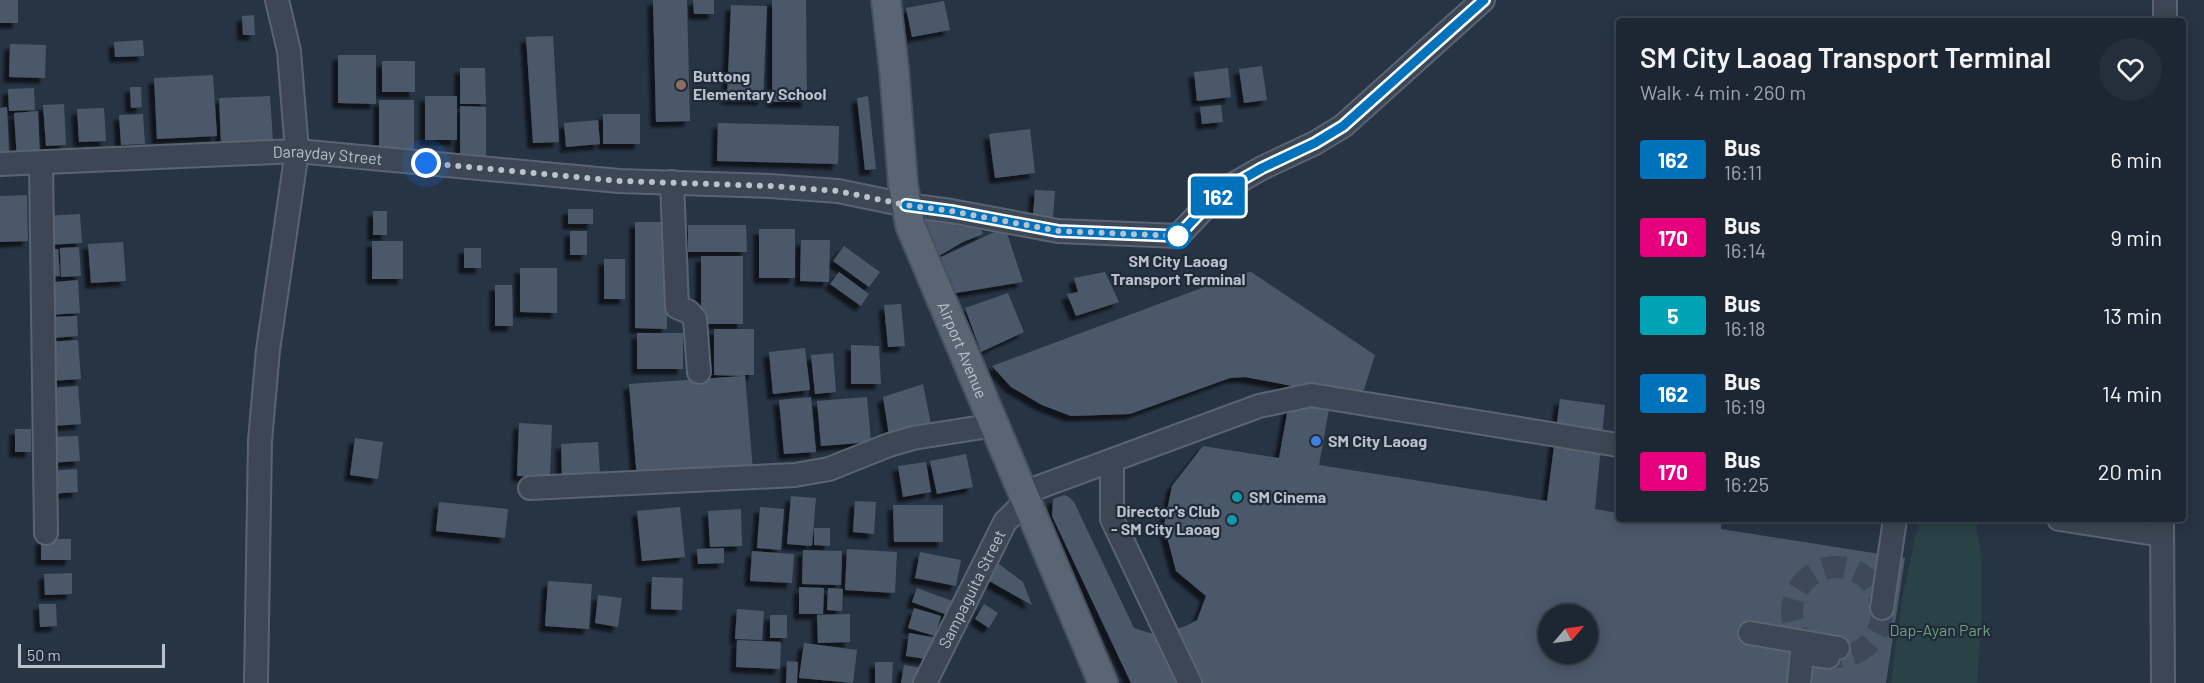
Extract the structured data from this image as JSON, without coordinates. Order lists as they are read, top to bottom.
{
  "streets": {
    "main road": ["Airport Avenue"],
    "street": ["Darayday Street", "Sampaguita Street"]
  },
  "crossings": [
    ["Darayday Street", "Airport Avenue"],
    ["Airport Avenue", "Sampaguita Street"]
  ],
  "parks": ["Dap-Ayan Park"],
  "places": [
    "Buttong Elementary School",
    "SM City Laoag Transport Terminal",
    "SM City Laoag",
    "SM Cinema",
    "Director's Club - SM City Laoag"
  ],
  "lines": ["bus line 162"],
  "scale_bar": "50 m",
  "north": "top right",
  "page": {
    "on_map": "162",
    "heading": ["SM City Laoag Transport Terminal", "Walk · 4 min · 260 m"],
    "list": [
      {
        "mark": "162",
        "name": "Bus",
        "note": "16:11",
        "value": "6 min"
      },
      {
        "mark": "170",
        "name": "Bus",
        "note": "16:14",
        "value": "9 min"
      },
      {
        "mark": "5",
        "name": "Bus",
        "note": "16:18",
        "value": "13 min"
      },
      {
        "mark": "162",
        "name": "Bus",
        "note": "16:19",
        "value": "14 min"
      },
      {
        "mark": "170",
        "name": "Bus",
        "note": "16:25",
        "value": "20 min"
      }
    ],
    "scale": "50 m"
  }
}
